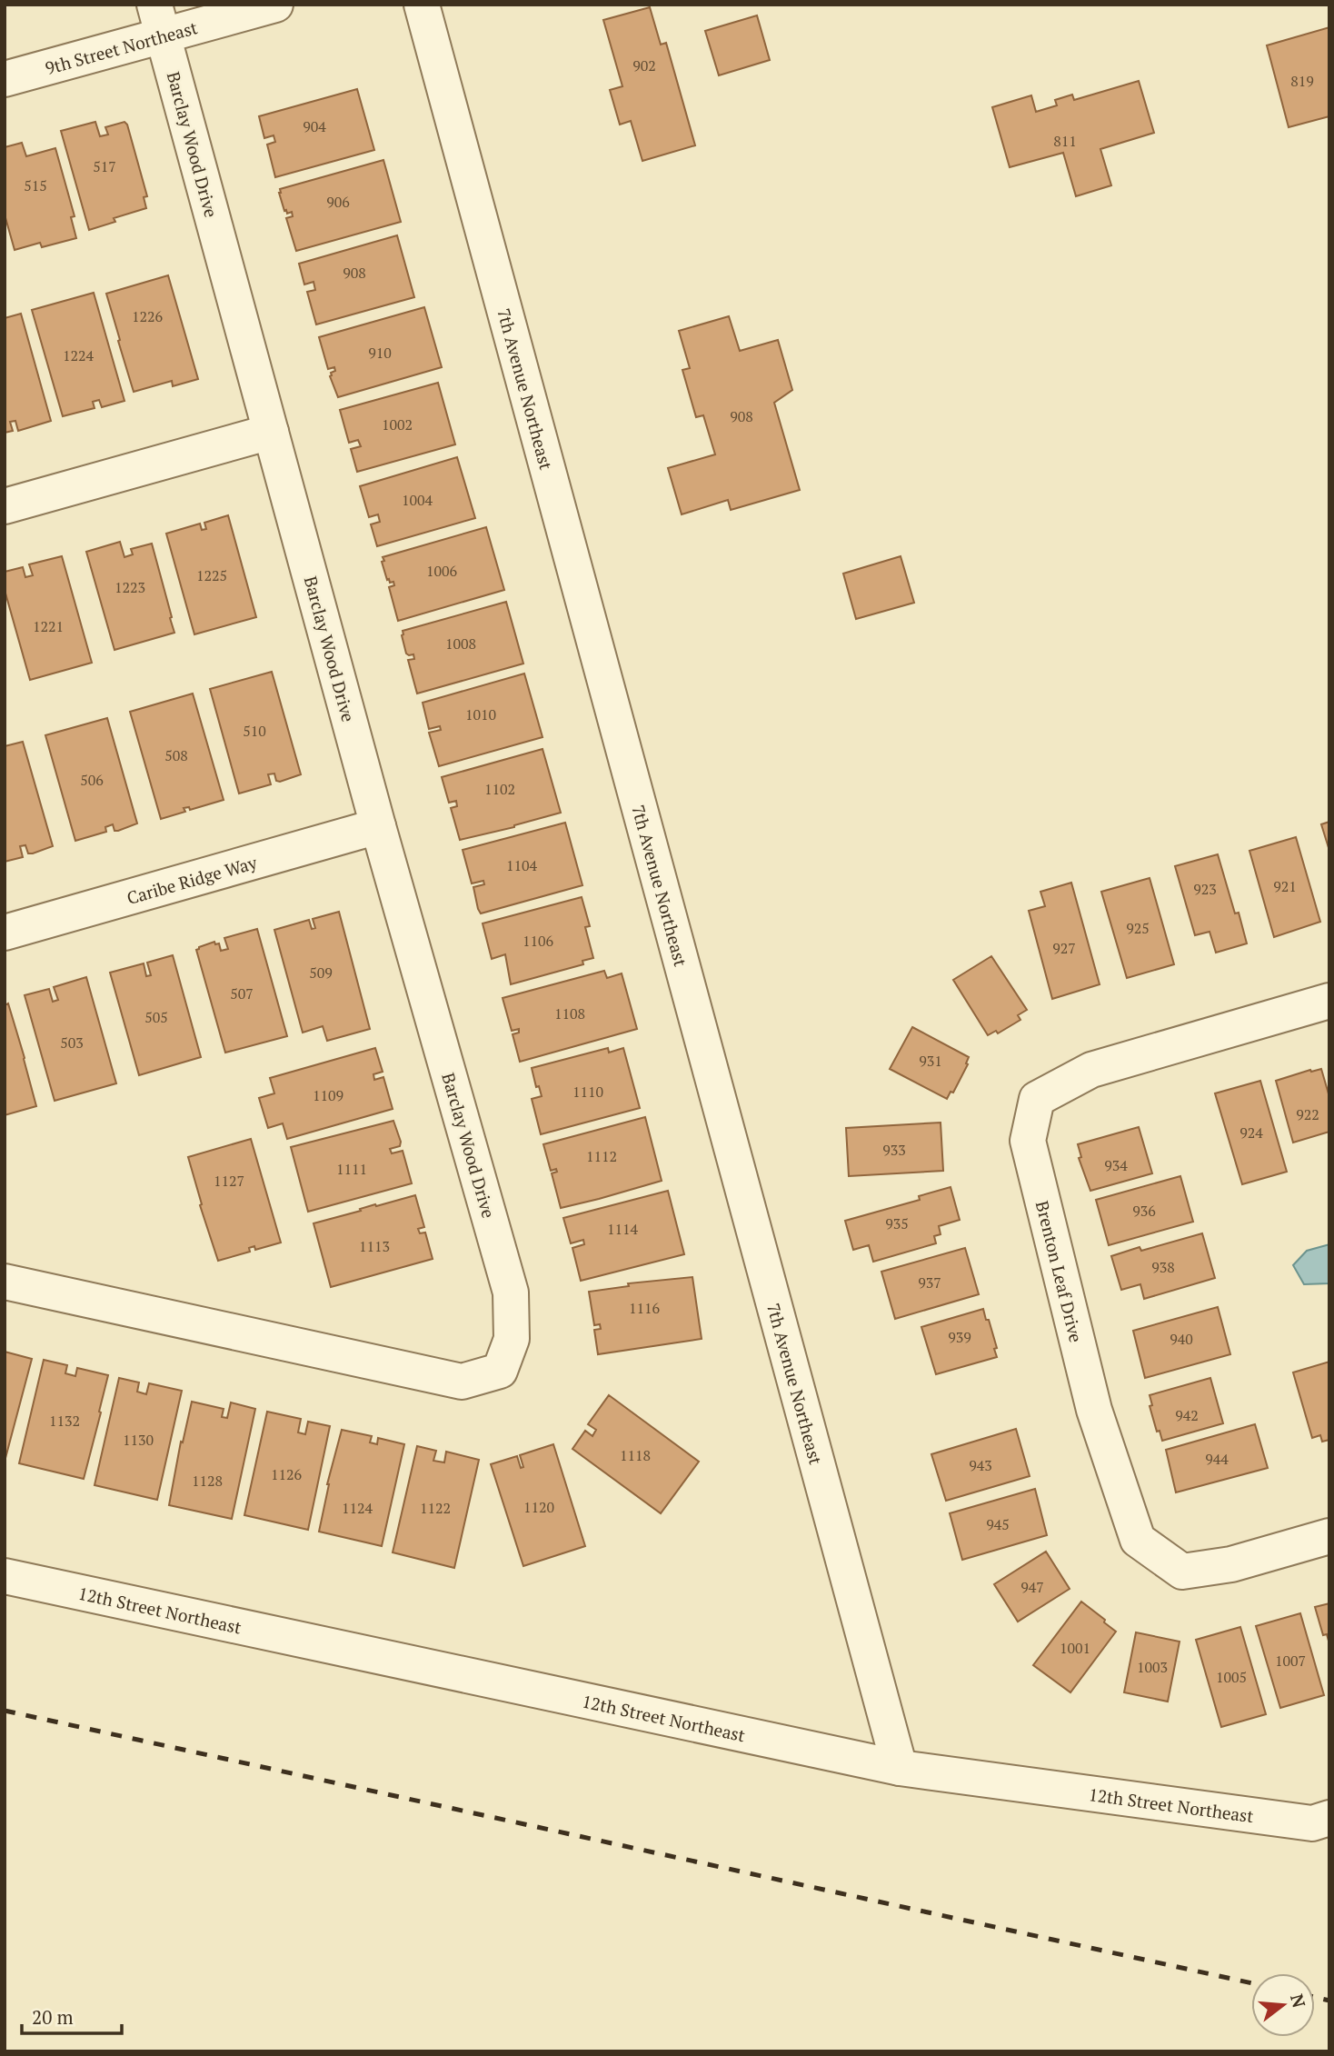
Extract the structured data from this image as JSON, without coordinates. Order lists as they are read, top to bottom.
{
  "streets": {
    "street": [
      "9th Street Northeast",
      "Barclay Wood Drive",
      "7th Avenue Northeast",
      "Caribe Ridge Way",
      "Brenton Leaf Drive",
      "12th Street Northeast"
    ]
  },
  "crossings": [
    ["9th Street Northeast", "Barclay Wood Drive"],
    ["Barclay Wood Drive", "Caribe Ridge Way"],
    ["7th Avenue Northeast", "12th Street Northeast"]
  ],
  "house_numbers": [
    "902",
    "819",
    "904",
    "811",
    "517",
    "515",
    "906",
    "908",
    "1226",
    "910",
    "1224",
    "908",
    "1002",
    "1004",
    "1006",
    "1225",
    "1223",
    "1221",
    "1008",
    "1010",
    "510",
    "508",
    "506",
    "1102",
    "1104",
    "921",
    "923",
    "925",
    "1106",
    "927",
    "509",
    "507",
    "1108",
    "505",
    "503",
    "931",
    "1110",
    "1109",
    "922",
    "924",
    "933",
    "1112",
    "934",
    "1111",
    "1127",
    "936",
    "935",
    "1114",
    "1113",
    "938",
    "937",
    "1116",
    "939",
    "940",
    "942",
    "1132",
    "1130",
    "1118",
    "944",
    "943",
    "1126",
    "1128",
    "1120",
    "1124",
    "1122",
    "945",
    "947",
    "1001",
    "1007",
    "1003",
    "1005"
  ],
  "scale_bar": "20 m",
  "north": "right"
}
